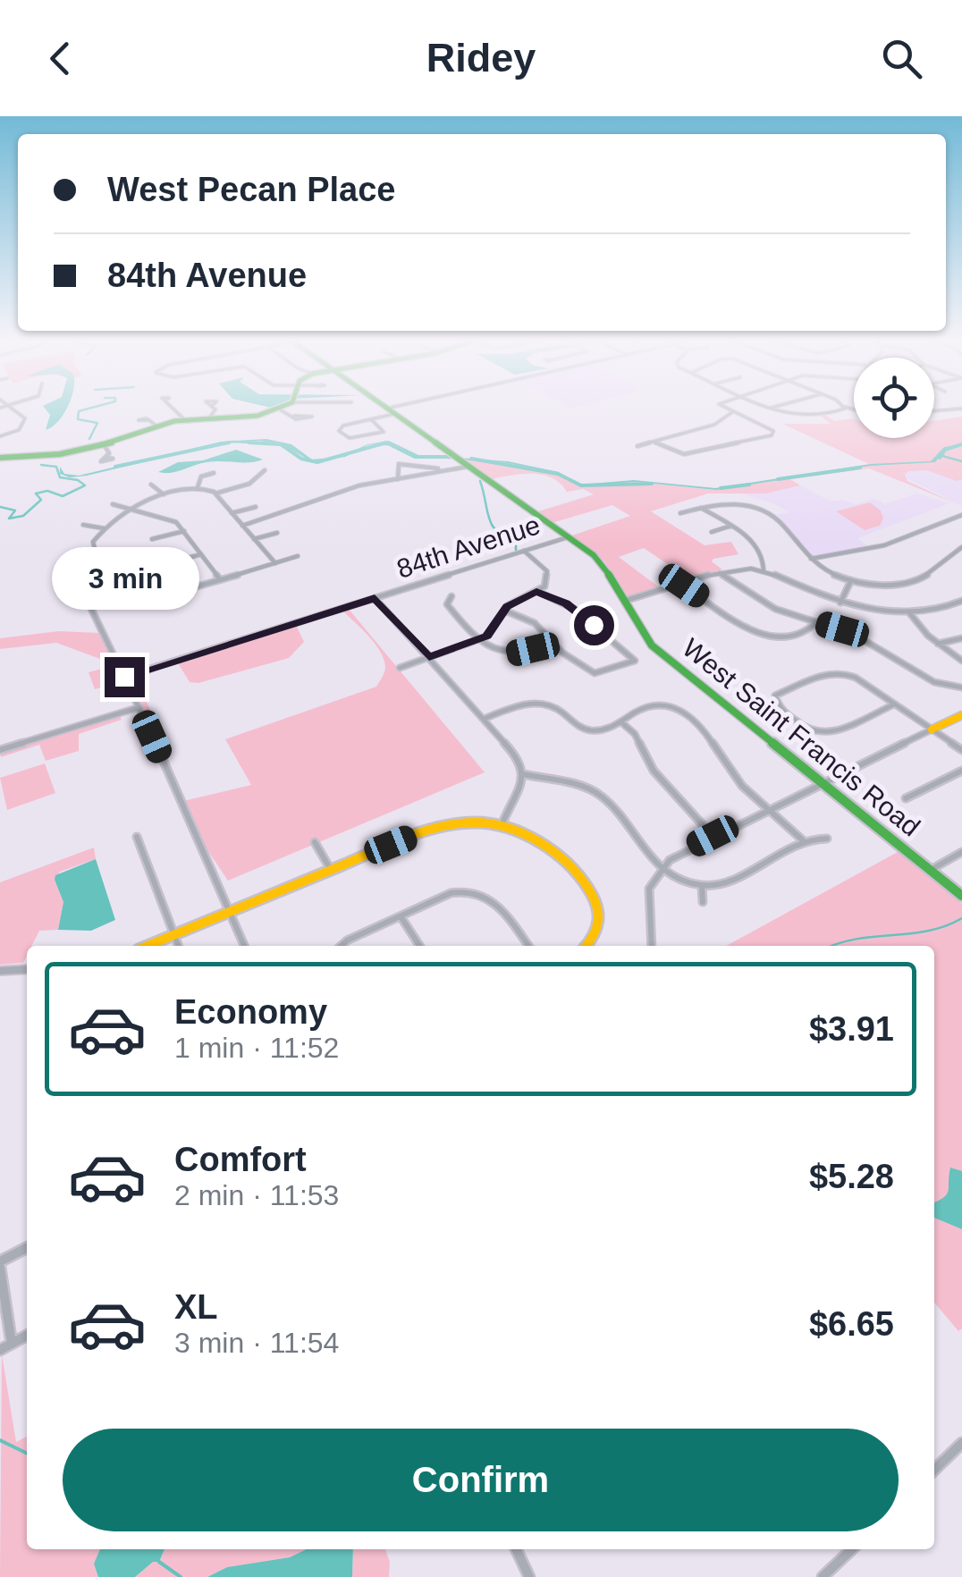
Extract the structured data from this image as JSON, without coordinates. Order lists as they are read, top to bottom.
{
  "streets": {
    "street": ["84th Avenue", "West Saint Francis Road"]
  },
  "crossings": [
    ["84th Avenue", "West Saint Francis Road"]
  ],
  "page": {
    "header": "Ridey",
    "banner": ["West Pecan Place", "84th Avenue"],
    "bubble": "3 min",
    "list": [
      {
        "name": "Economy",
        "note": "1 min · 11:52",
        "value": "$3.91"
      },
      {
        "name": "Comfort",
        "note": "2 min · 11:53",
        "value": "$5.28"
      },
      {
        "name": "XL",
        "note": "3 min · 11:54",
        "value": "$6.65"
      }
    ],
    "buttons": "Confirm"
  }
}
